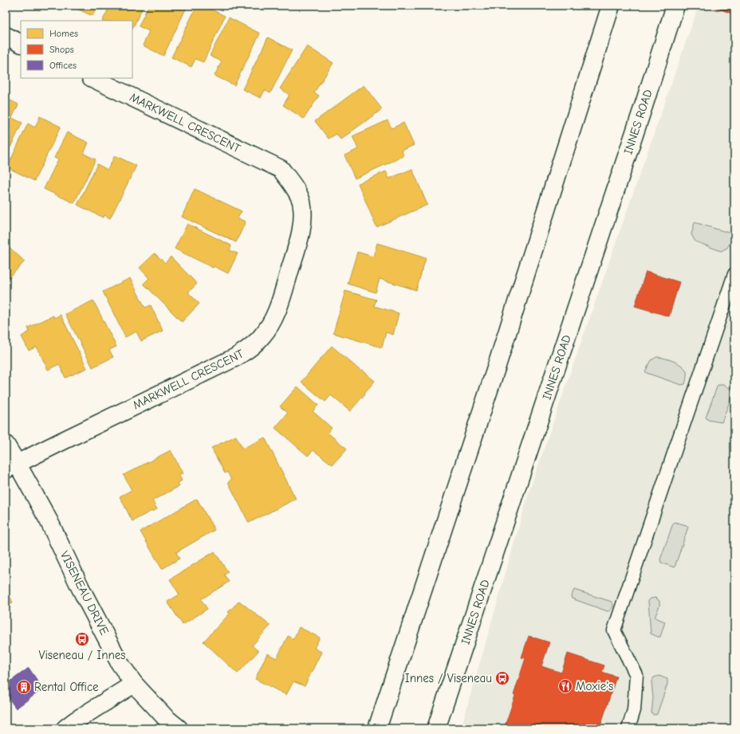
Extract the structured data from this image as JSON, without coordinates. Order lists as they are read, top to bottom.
{
  "streets": {
    "main road": ["INNES ROAD", "MARKWELL CRESCENT", "VISENEAU DRIVE"]
  },
  "crossings": [
    ["MARKWELL CRESCENT", "VISENEAU DRIVE"]
  ],
  "places": {
    "bus stop": ["Viseneau / Innes", "Innes / Viseneau"],
    "restaurant": ["Moxie's"],
    "building": ["Rental Office"]
  },
  "legend": ["Homes", "Shops", "Offices"]
}
